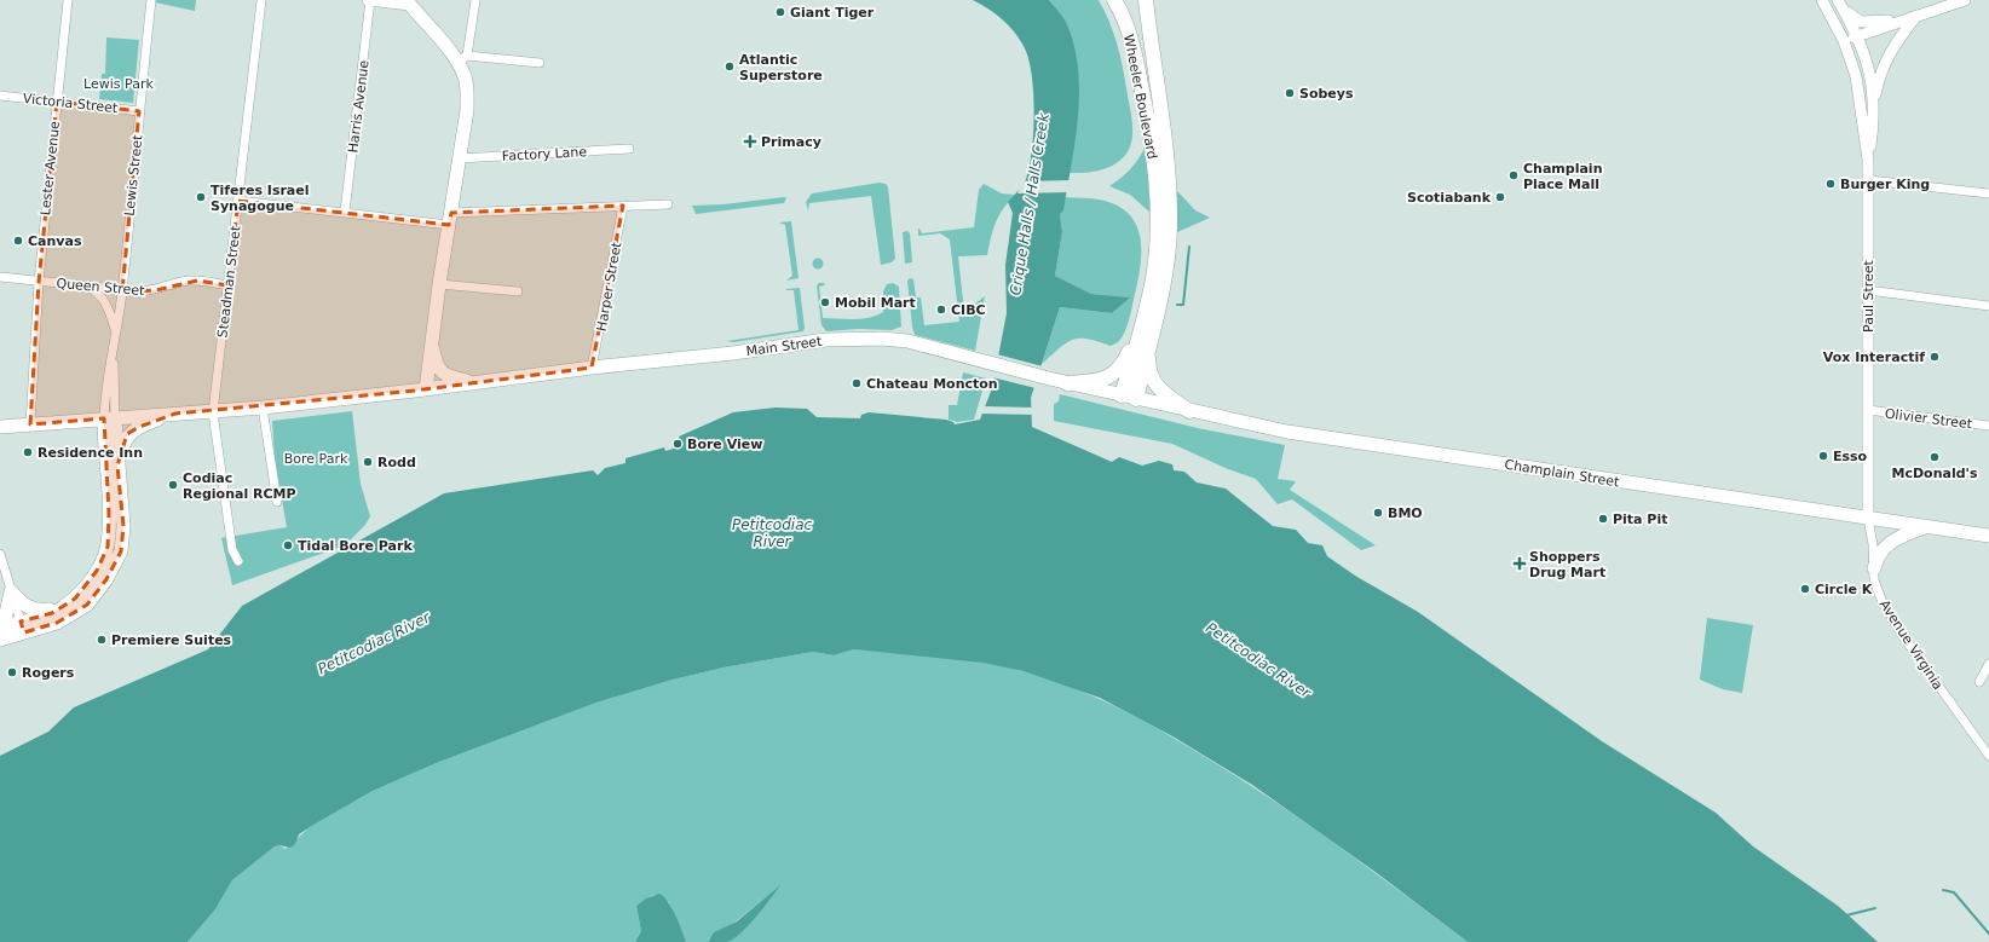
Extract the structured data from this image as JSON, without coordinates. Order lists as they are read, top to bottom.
{
  "streets": {
    "highway": ["Wheeler Boulevard"],
    "main road": ["Paul Street", "Main Street", "Champlain Street"],
    "street": [
      "Victoria Street",
      "Harris Avenue",
      "Factory Lane",
      "Lester Avenue",
      "Lewis Street",
      "Steadman Street",
      "Queen Street",
      "Harper Street",
      "Olivier Street",
      "Avenue Virginia"
    ]
  },
  "crossings": [
    ["Wheeler Boulevard", "Main Street"],
    ["Wheeler Boulevard", "Champlain Street"],
    ["Victoria Street", "Lester Avenue"],
    ["Victoria Street", "Lewis Street"],
    ["Lester Avenue", "Queen Street"],
    ["Lester Avenue", "Main Street"],
    ["Lewis Street", "Queen Street"],
    ["Lewis Street", "Main Street"],
    ["Steadman Street", "Queen Street"],
    ["Steadman Street", "Main Street"],
    ["Harper Street", "Main Street"],
    ["Paul Street", "Olivier Street"],
    ["Paul Street", "Champlain Street"],
    ["Paul Street", "Avenue Virginia"],
    ["Main Street", "Champlain Street"],
    ["Champlain Street", "Avenue Virginia"]
  ],
  "water": ["Crique Halls / Halls Creek", "Petitcodiac River"],
  "parks": ["Lewis Park", "Bore Park"],
  "places": {
    "other": [
      "Giant Tiger",
      "Atlantic Superstore",
      "Sobeys",
      "Champlain Place Mall",
      "Burger King",
      "Tiferes Israel Synagogue",
      "Scotiabank",
      "Canvas",
      "Mobil Mart",
      "CIBC",
      "Vox Interactif",
      "Chateau Moncton",
      "Bore View",
      "Residence Inn",
      "Esso",
      "McDonald's",
      "Rodd",
      "Codiac Regional RCMP",
      "BMO",
      "Pita Pit",
      "Tidal Bore Park",
      "Circle K",
      "Premiere Suites",
      "Rogers"
    ],
    "health": ["Primacy", "Shoppers Drug Mart"]
  }
}
